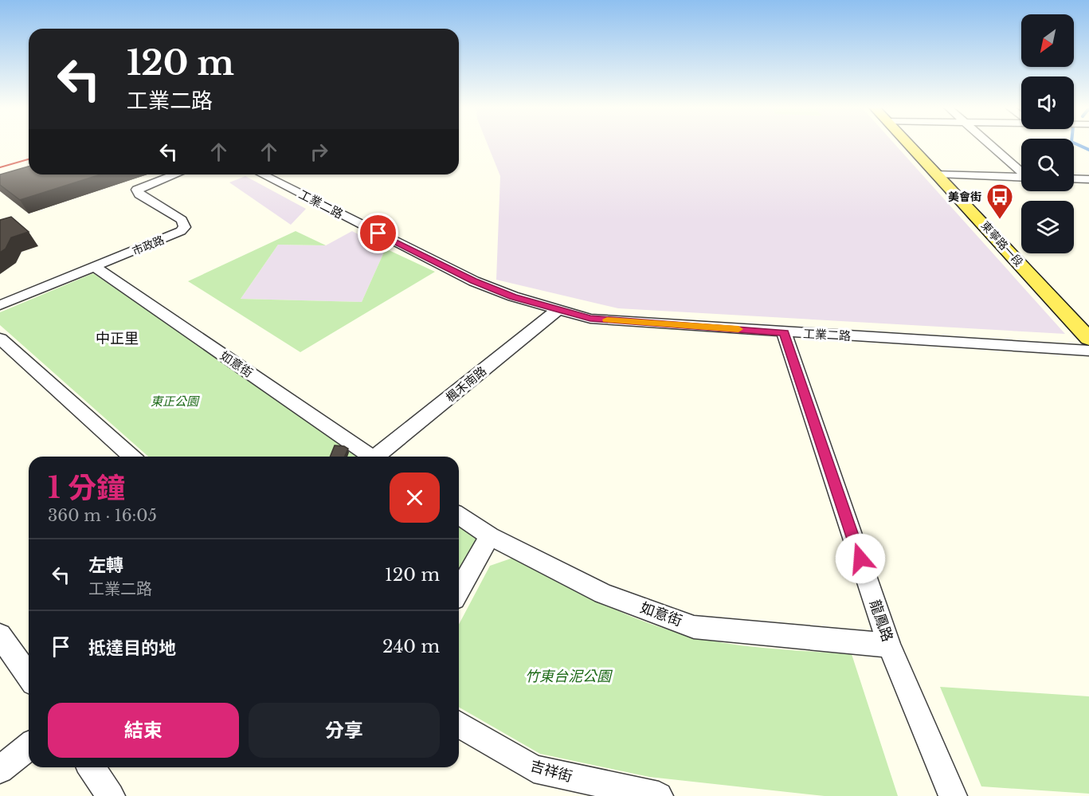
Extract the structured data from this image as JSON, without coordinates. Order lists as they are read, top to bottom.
{
  "streets": {
    "main road": ["東寧路一段"],
    "street": [
      "工業二路",
      "市政路",
      "如意街",
      "楓禾南路",
      "龍鳳路",
      "吉祥街"
    ]
  },
  "crossings": [
    ["工業二路", "楓禾南路"],
    ["工業二路", "龍鳳路"],
    ["市政路", "如意街"],
    ["如意街", "龍鳳路"]
  ],
  "districts": ["中正里"],
  "parks": ["東正公園", "竹東台泥公園"],
  "places": {
    "bus stop": ["美會街"]
  },
  "north": "bottom left",
  "page": {
    "turn": ["120 m", "工業二路"],
    "heading": ["1 分鐘", "360 m · 16:05"],
    "list": [
      {
        "name": "左轉",
        "note": "工業二路",
        "value": "120 m"
      },
      {
        "name": "抵達目的地",
        "value": "240 m"
      }
    ],
    "buttons": ["結束", "分享"]
  }
}
